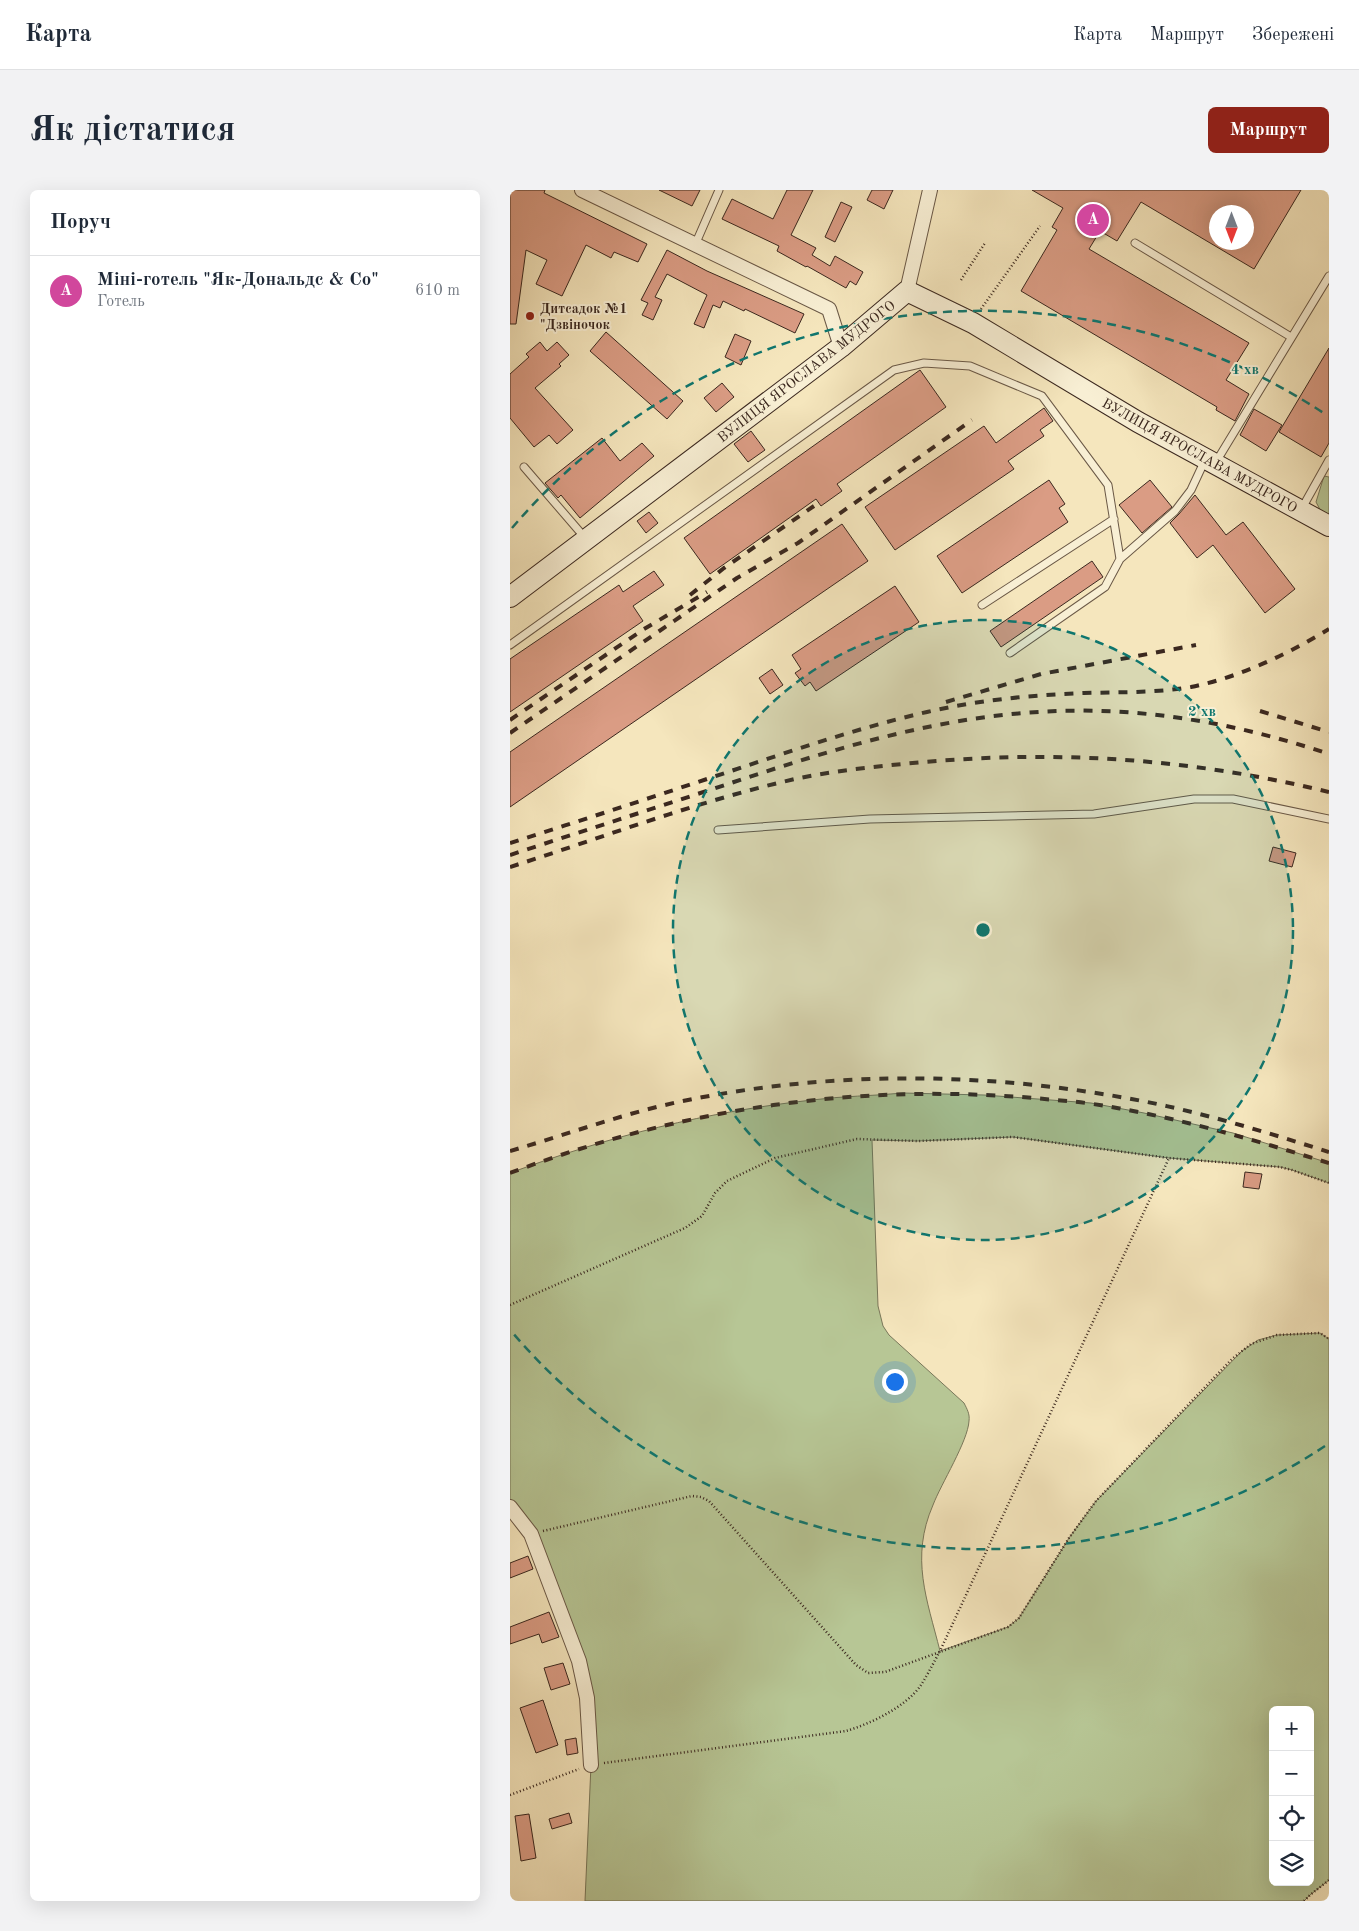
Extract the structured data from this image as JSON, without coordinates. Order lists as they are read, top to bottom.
{
  "streets": {
    "street": ["ВУЛИЦЯ ЯРОСЛАВА МУДРОГО"]
  },
  "places": ["Дитсадок №1 \"Дзвіночок"],
  "north": "bottom",
  "page": {
    "header": "Карта",
    "nav": ["Карта", "Маршрут", "Збережені"],
    "buttons": "Маршрут",
    "title": "Як дістатися",
    "heading": "Поруч",
    "pins": "A",
    "list": [
      {
        "mark": "A",
        "name": "Міні-готель \"Як-Дональдс & Co\"",
        "note": "Готель",
        "value": "610 m"
      }
    ],
    "map_buttons": ["+", "−"]
  },
  "rings": ["4 хв", "2 хв"]
}
